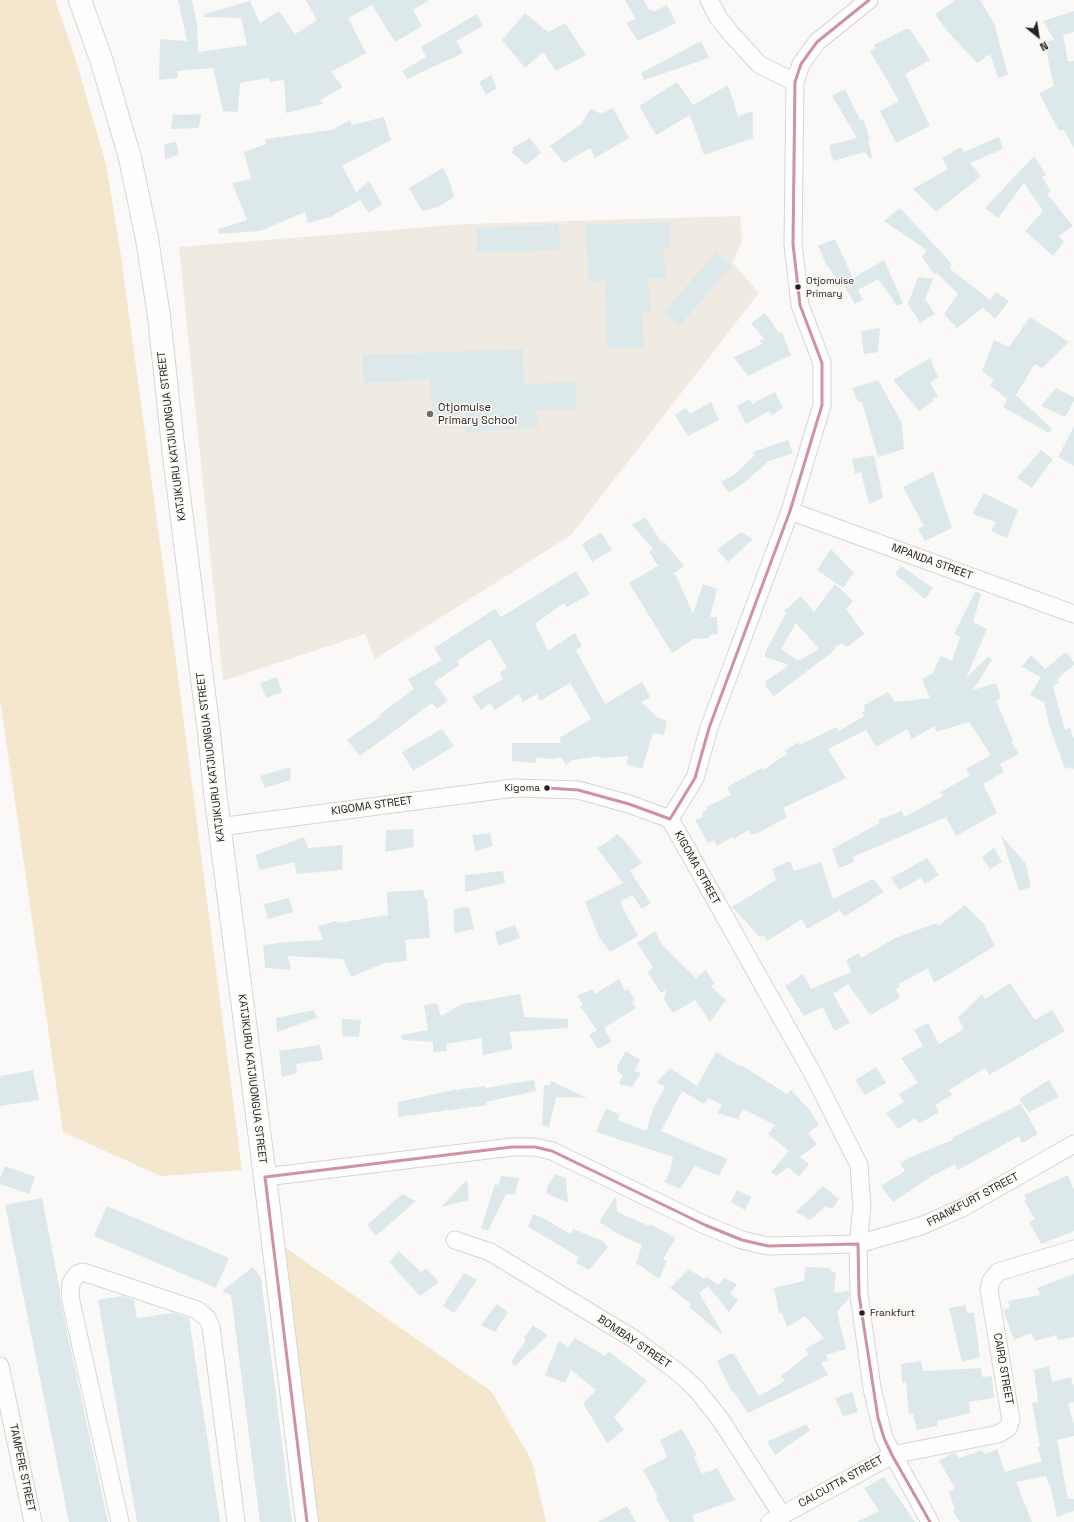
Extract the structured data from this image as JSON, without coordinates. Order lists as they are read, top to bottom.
{
  "streets": {
    "street": [
      "KATJIKURU KATJIUONGUA STREET",
      "MPANDA STREET",
      "KIGOMA STREET",
      "FRANKFURT STREET",
      "BOMBAY STREET",
      "CAIRO STREET",
      "TAMPERE STREET",
      "CALCUTTA STREET"
    ]
  },
  "crossings": [
    ["KATJIKURU KATJIUONGUA STREET", "KIGOMA STREET"],
    ["KATJIKURU KATJIUONGUA STREET", "FRANKFURT STREET"],
    ["KIGOMA STREET", "FRANKFURT STREET"],
    ["KIGOMA STREET", "CAIRO STREET"],
    ["KIGOMA STREET", "CALCUTTA STREET"],
    ["BOMBAY STREET", "CALCUTTA STREET"],
    ["CAIRO STREET", "CALCUTTA STREET"]
  ],
  "places": [
    "Otjomuise Primary",
    "Otjomuise Primary School",
    "Kigoma",
    "Frankfurt"
  ],
  "north": "bottom right"
}
